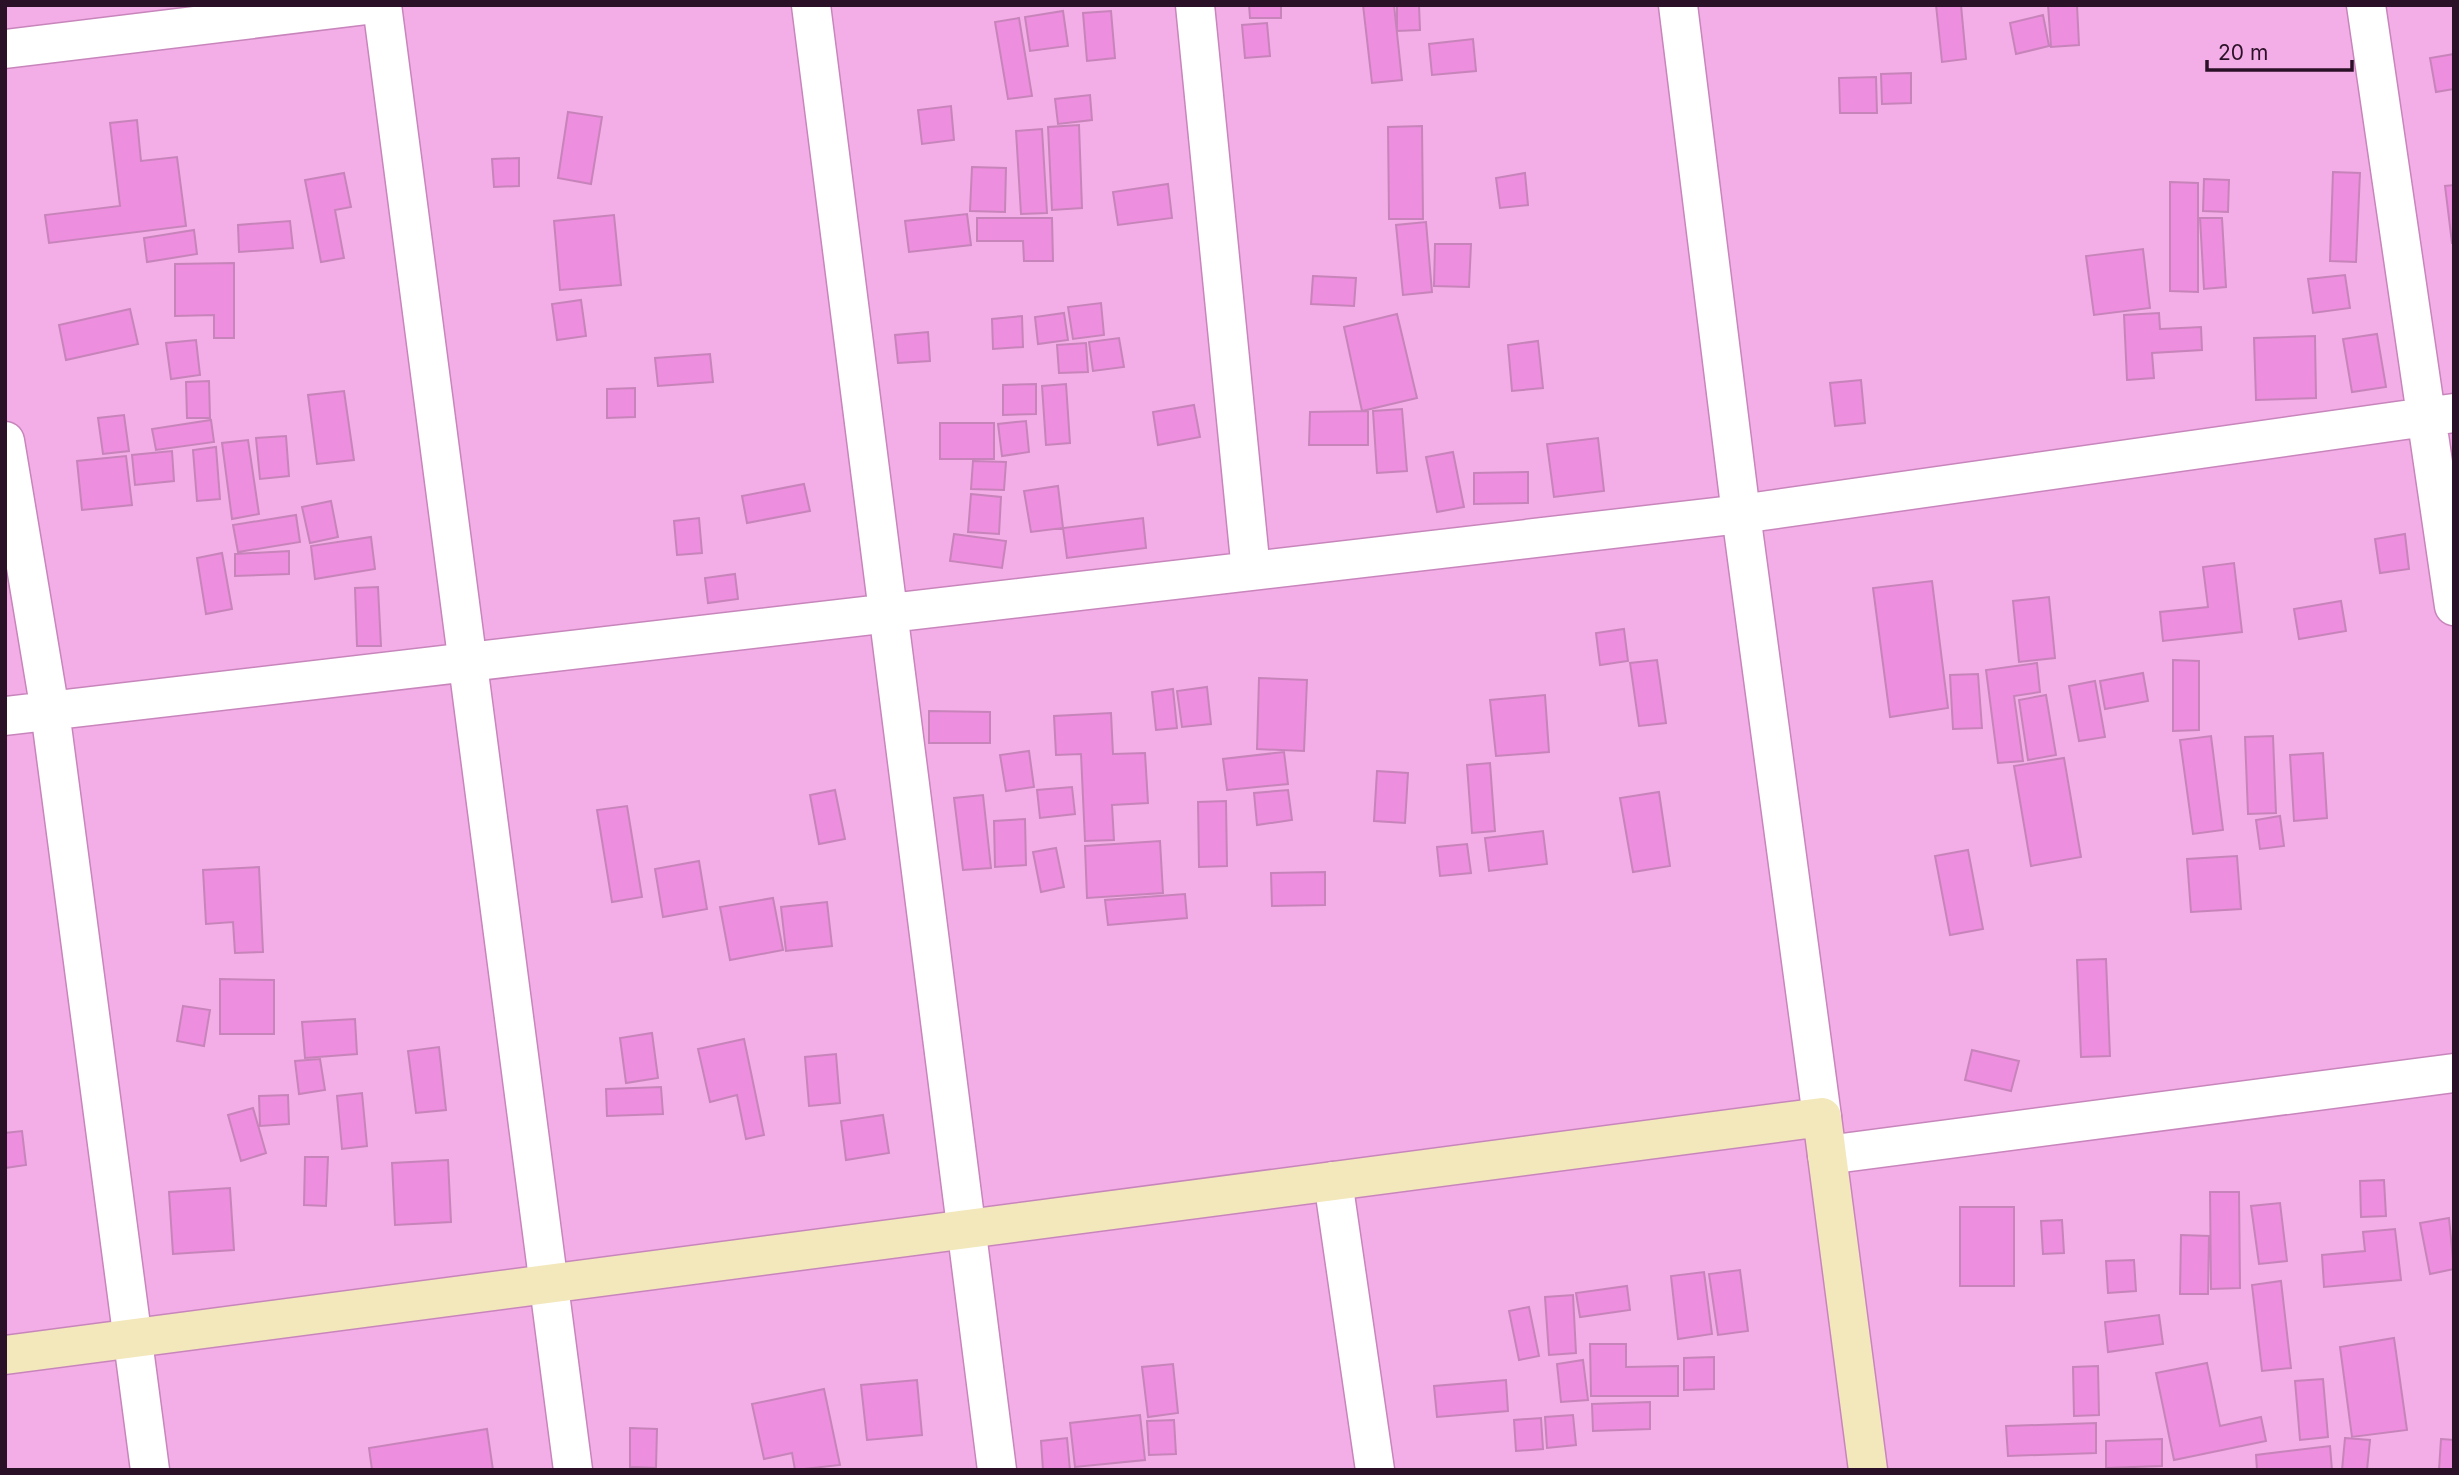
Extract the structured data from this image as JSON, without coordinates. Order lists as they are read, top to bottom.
{
  "scale_bar": "20 m"
}
